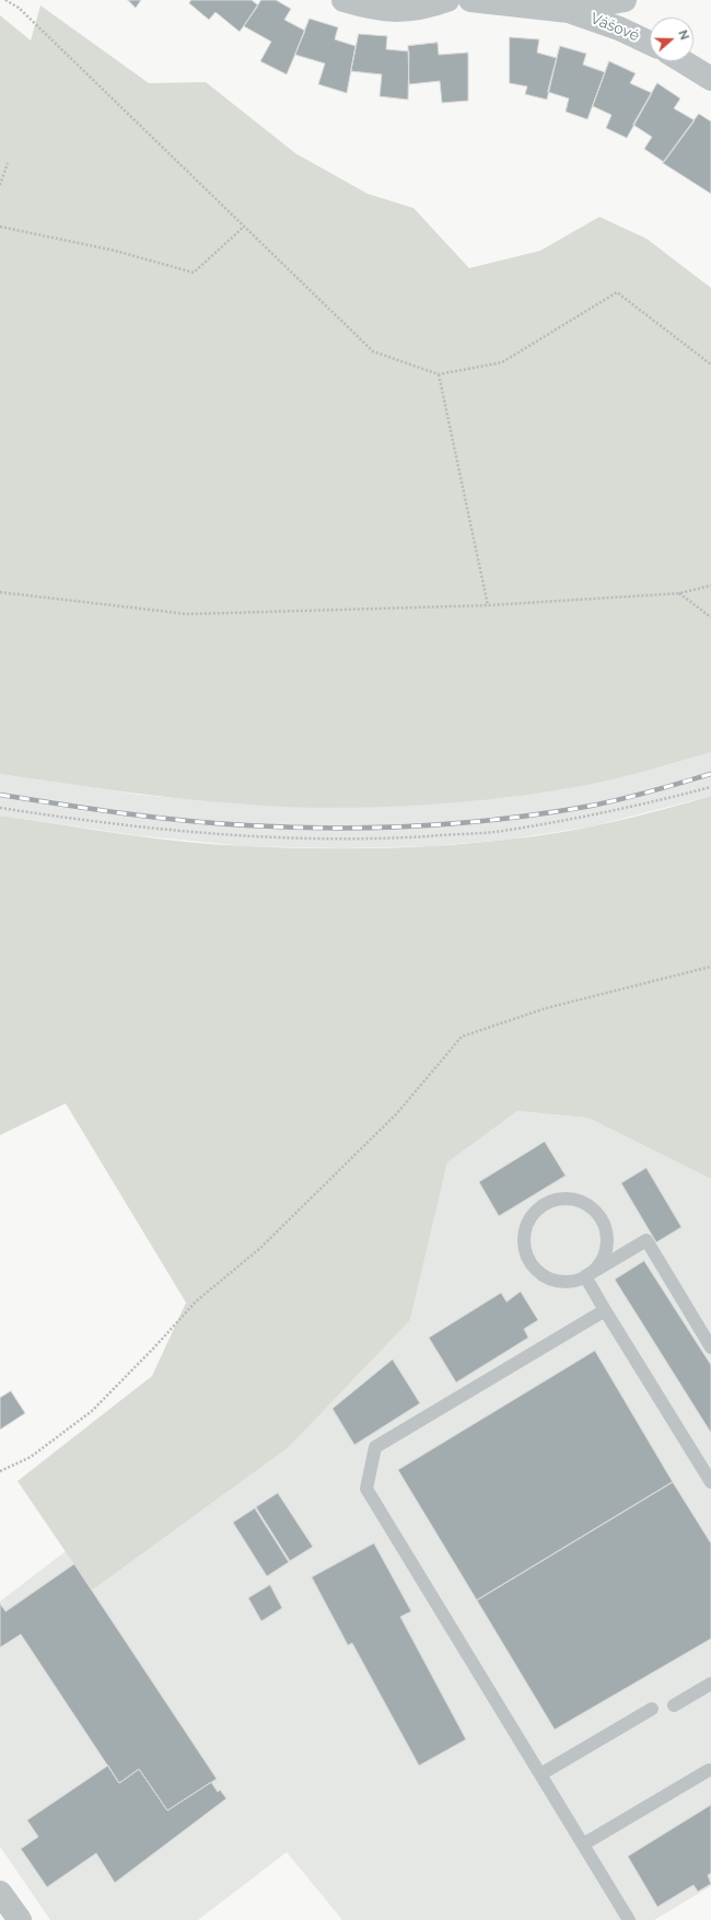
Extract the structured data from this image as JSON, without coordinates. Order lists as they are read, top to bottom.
{
  "streets": {
    "street": ["Vášové"]
  },
  "north": "right"
}
